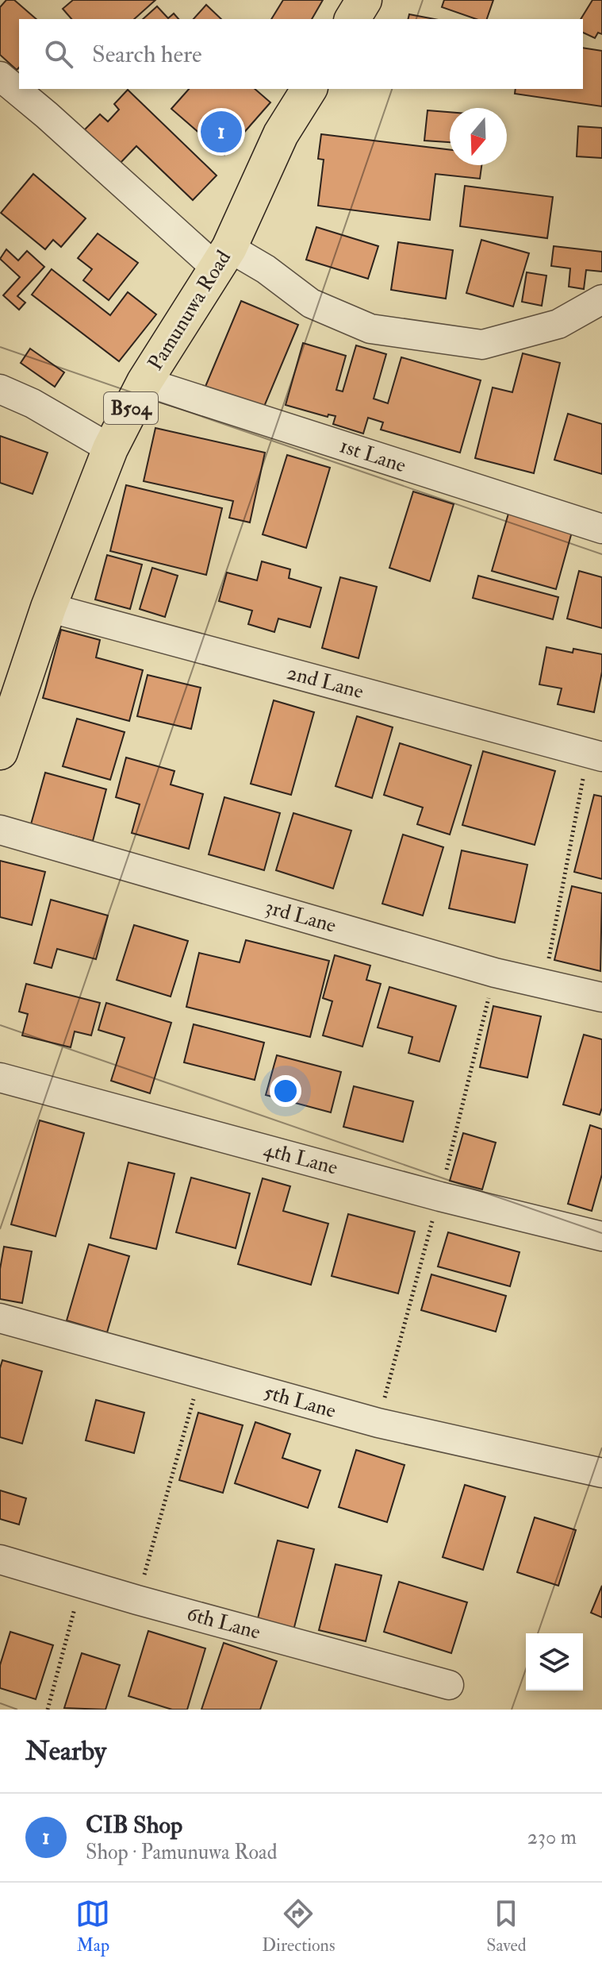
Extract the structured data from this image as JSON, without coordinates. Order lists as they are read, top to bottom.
{
  "streets": {
    "main road": ["Pamunuwa Road", "B504"],
    "street": [
      "1st Lane",
      "2nd Lane",
      "3rd Lane",
      "4th Lane",
      "5th Lane",
      "6th Lane"
    ]
  },
  "crossings": [
    ["Pamunuwa Road", "1st Lane"],
    ["Pamunuwa Road", "2nd Lane"]
  ],
  "north": "bottom",
  "page": {
    "search": "Search here",
    "pins": "1",
    "heading": "Nearby",
    "list": [
      {
        "mark": "1",
        "name": "CIB Shop",
        "note": "Shop · Pamunuwa Road",
        "value": "230 m"
      }
    ],
    "nav": ["Map", "Directions", "Saved"]
  }
}
